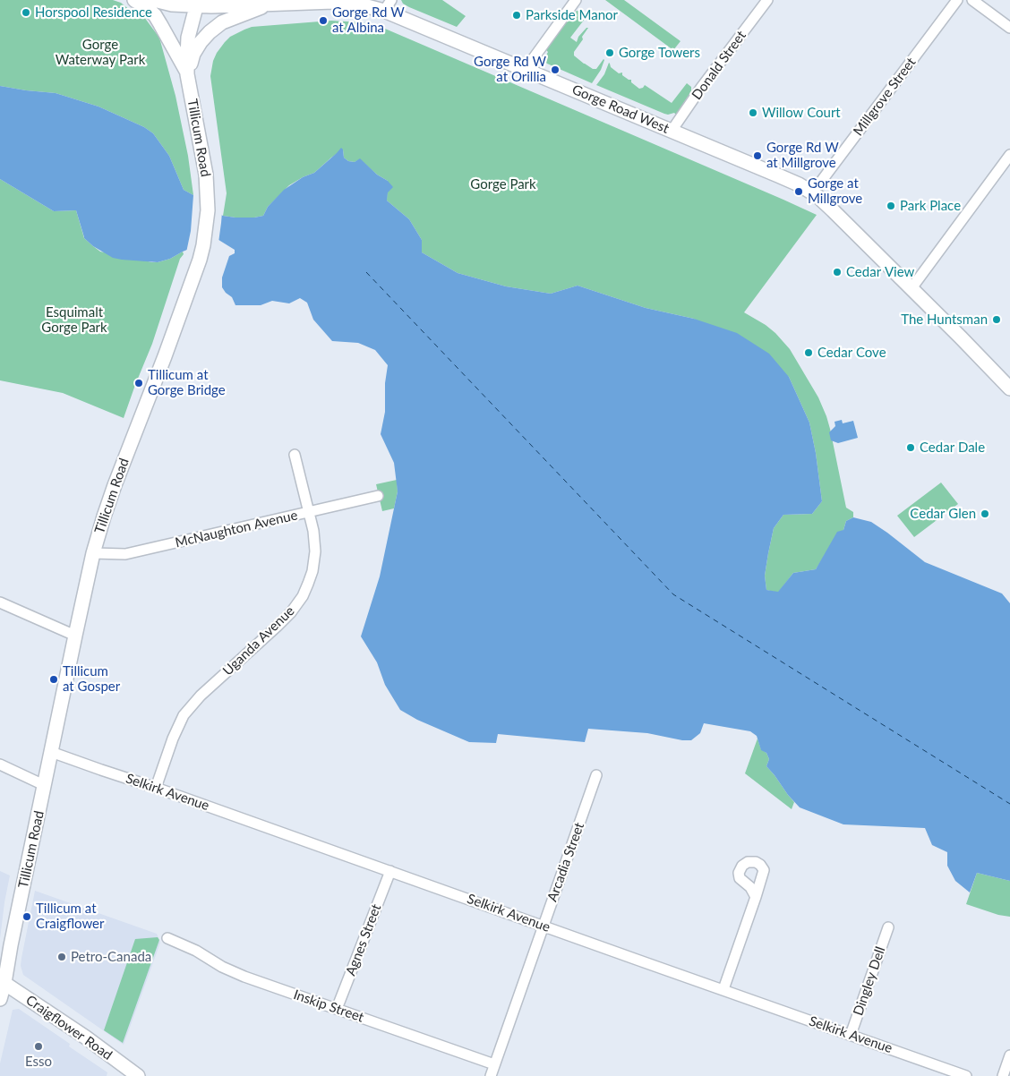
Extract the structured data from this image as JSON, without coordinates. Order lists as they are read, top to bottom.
{
  "streets": {
    "main road": ["Gorge Road West", "Tillicum Road", "Craigflower Road"],
    "street": [
      "Donald Street",
      "Millgrove Street",
      "McNaughton Avenue",
      "Uganda Avenue",
      "Selkirk Avenue",
      "Arcadia Street",
      "Agnes Street",
      "Dingley Dell",
      "Inskip Street"
    ]
  },
  "crossings": [
    ["Donald Street", "Gorge Road West"],
    ["Millgrove Street", "Gorge Road West"],
    ["Gorge Road West", "Tillicum Road"],
    ["Tillicum Road", "McNaughton Avenue"],
    ["Tillicum Road", "Selkirk Avenue"],
    ["Tillicum Road", "Craigflower Road"],
    ["McNaughton Avenue", "Uganda Avenue"],
    ["Uganda Avenue", "Selkirk Avenue"],
    ["Selkirk Avenue", "Arcadia Street"],
    ["Selkirk Avenue", "Agnes Street"],
    ["Selkirk Avenue", "Dingley Dell"],
    ["Arcadia Street", "Inskip Street"],
    ["Agnes Street", "Inskip Street"]
  ],
  "parks": ["Gorge Waterway Park", "Gorge Park", "Esquimalt Gorge Park"],
  "places": [
    "Horspool Residence",
    "Parkside Manor",
    "Gorge Rd W at Albina",
    "Gorge Towers",
    "Gorge Rd W at Orillia",
    "Willow Court",
    "Gorge Rd W at Millgrove",
    "Gorge at Millgrove",
    "Park Place",
    "Cedar View",
    "The Huntsman",
    "Cedar Cove",
    "Tillicum at Gorge Bridge",
    "Cedar Dale",
    "Cedar Glen",
    "Tillicum at Gosper",
    "Tillicum at Craigflower",
    "Petro-Canada",
    "Esso"
  ]
}
